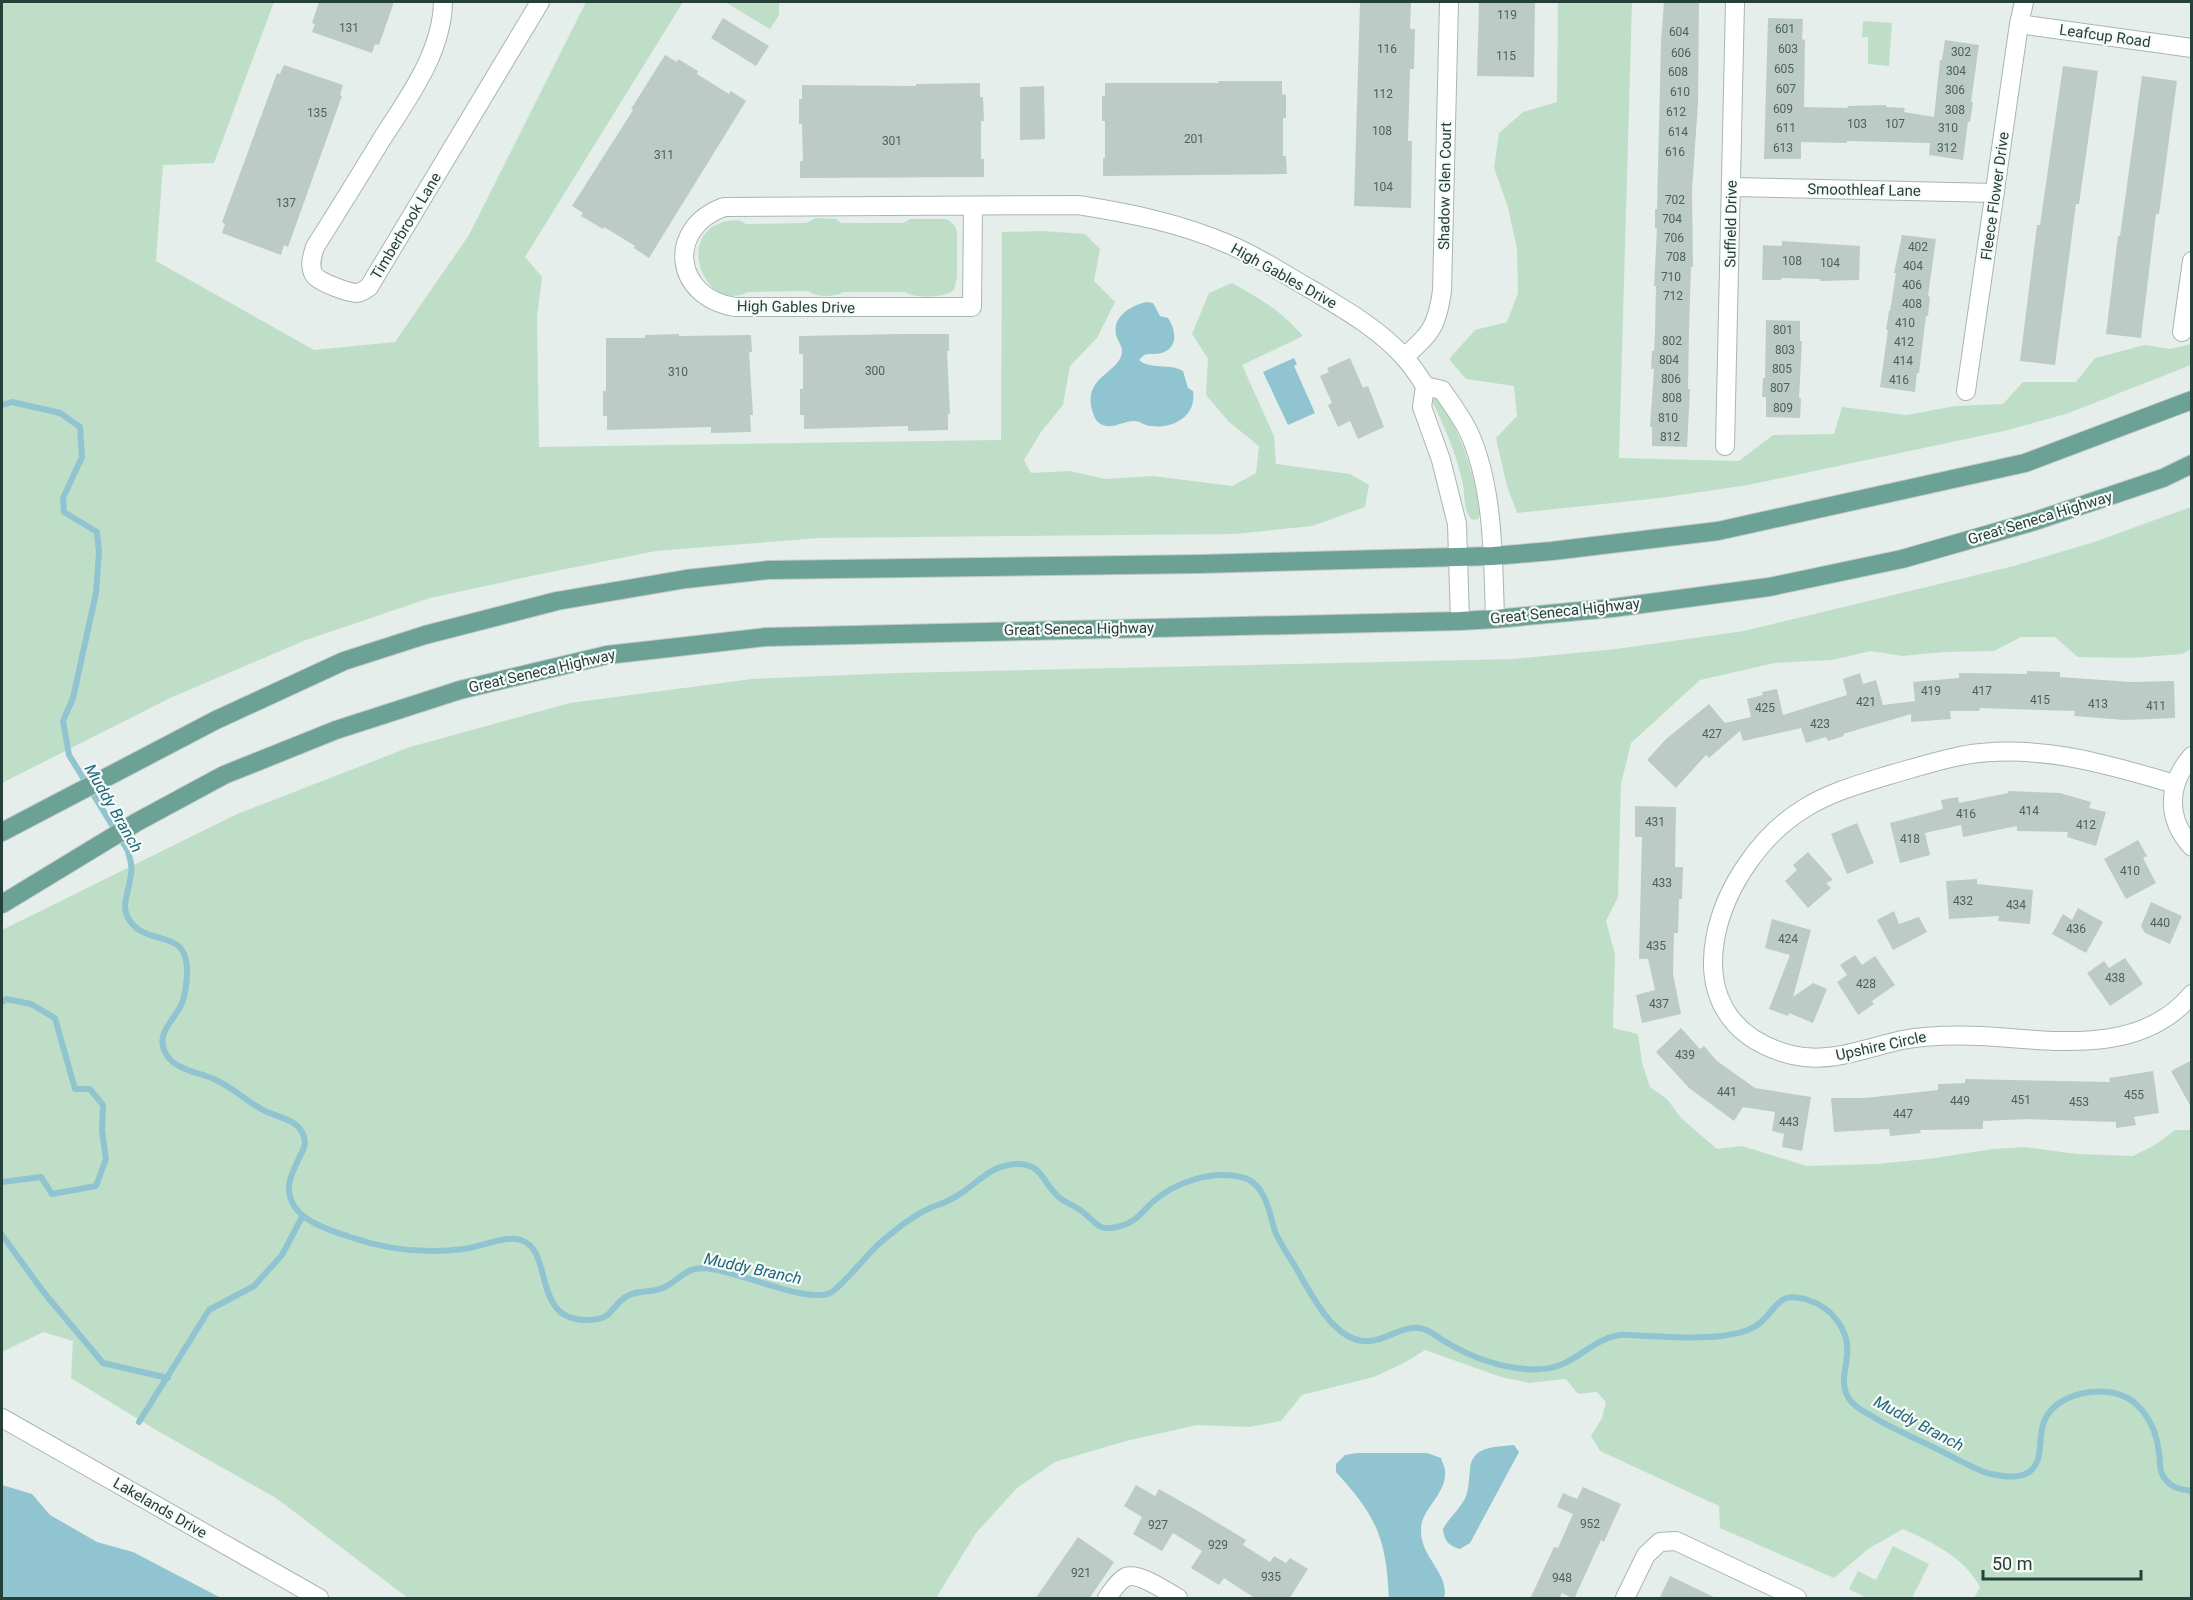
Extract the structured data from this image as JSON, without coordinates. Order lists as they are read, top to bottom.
{
  "streets": {
    "main road": ["Great Seneca Highway"],
    "street": [
      "Leafcup Road",
      "Shadow Glen Court",
      "Smoothleaf Lane",
      "Fleece Flower Drive",
      "Suffield Drive",
      "Timberbrook Lane",
      "High Gables Drive",
      "Upshire Circle",
      "Lakelands Drive"
    ]
  },
  "crossings": [
    ["Leafcup Road", "Fleece Flower Drive"],
    ["Shadow Glen Court", "High Gables Drive"],
    ["Smoothleaf Lane", "Fleece Flower Drive"],
    ["Smoothleaf Lane", "Suffield Drive"],
    ["High Gables Drive", "Great Seneca Highway"]
  ],
  "water": ["Muddy Branch"],
  "house_numbers": [
    "119",
    "131",
    "601",
    "604",
    "116",
    "603",
    "302",
    "606",
    "115",
    "605",
    "304",
    "608",
    "607",
    "306",
    "610",
    "112",
    "609",
    "308",
    "612",
    "135",
    "103",
    "107",
    "611",
    "310",
    "108",
    "614",
    "201",
    "301",
    "613",
    "312",
    "616",
    "311",
    "104",
    "702",
    "137",
    "704",
    "706",
    "402",
    "708",
    "108",
    "104",
    "404",
    "710",
    "406",
    "712",
    "408",
    "410",
    "801",
    "802",
    "412",
    "803",
    "804",
    "414",
    "805",
    "300",
    "310",
    "806",
    "416",
    "807",
    "808",
    "809",
    "810",
    "812",
    "419",
    "417",
    "415",
    "421",
    "413",
    "411",
    "425",
    "423",
    "427",
    "414",
    "416",
    "431",
    "412",
    "418",
    "410",
    "433",
    "432",
    "434",
    "440",
    "436",
    "424",
    "435",
    "438",
    "428",
    "437",
    "439",
    "441",
    "455",
    "451",
    "449",
    "453",
    "447",
    "443",
    "952",
    "927",
    "929",
    "921",
    "935",
    "948"
  ],
  "scale_bar": "50 m"
}
